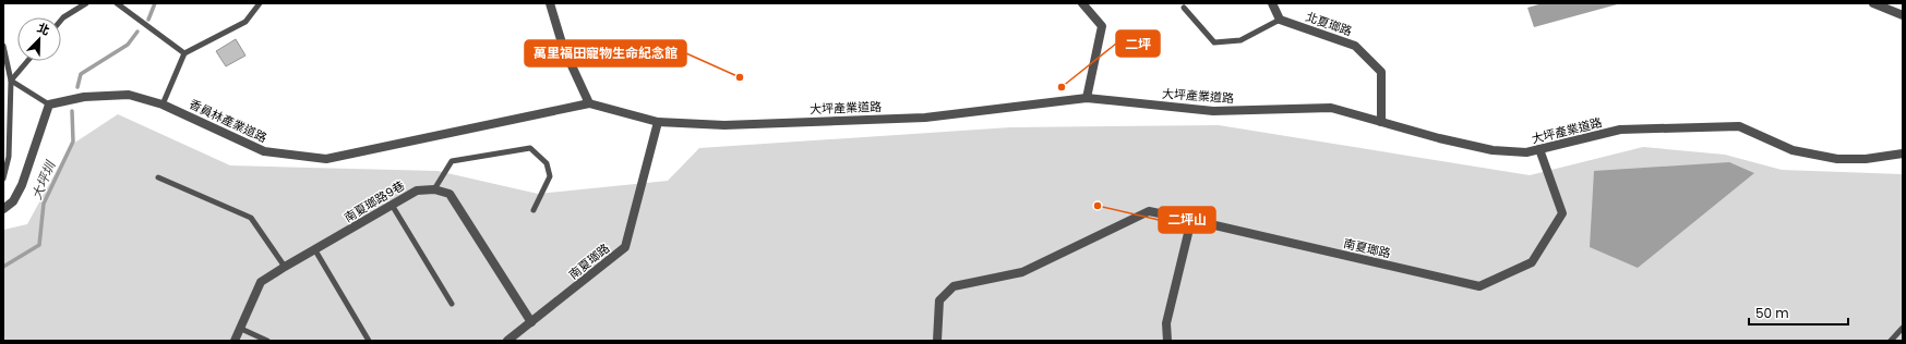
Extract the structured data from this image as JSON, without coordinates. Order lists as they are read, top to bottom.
{
  "streets": {
    "street": [
      "北夏瑯路",
      "大坪產業道路",
      "香員林產業道路",
      "南夏瑯路9巷",
      "南夏瑯路"
    ]
  },
  "crossings": [
    ["北夏瑯路", "大坪產業道路"],
    ["大坪產業道路", "香員林產業道路"],
    ["大坪產業道路", "南夏瑯路"]
  ],
  "water": ["大坪圳"],
  "places": ["萬里福田寵物生命紀念館", "二坪", "二坪山"],
  "scale_bar": "50 m",
  "north": "top right"
}
